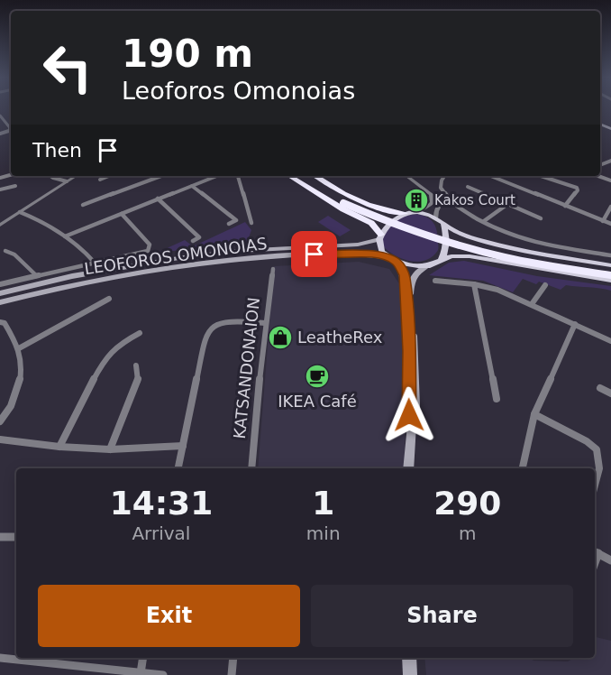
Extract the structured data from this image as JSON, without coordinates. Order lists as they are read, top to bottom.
{
  "streets": {
    "main road": ["LEOFOROS OMONOIAS"],
    "street": ["KATSANDONAION"]
  },
  "places": {
    "building": ["Kakos Court"],
    "shop": ["LeatheRex"],
    "cafe": ["IKEA Café"]
  },
  "page": {
    "turn": ["190 m", "Leoforos Omonoias"],
    "then": "Then",
    "eta": [
      "14:31",
      "Arrival",
      "1",
      "min",
      "290",
      "m"
    ],
    "buttons": ["Exit", "Share"]
  }
}
